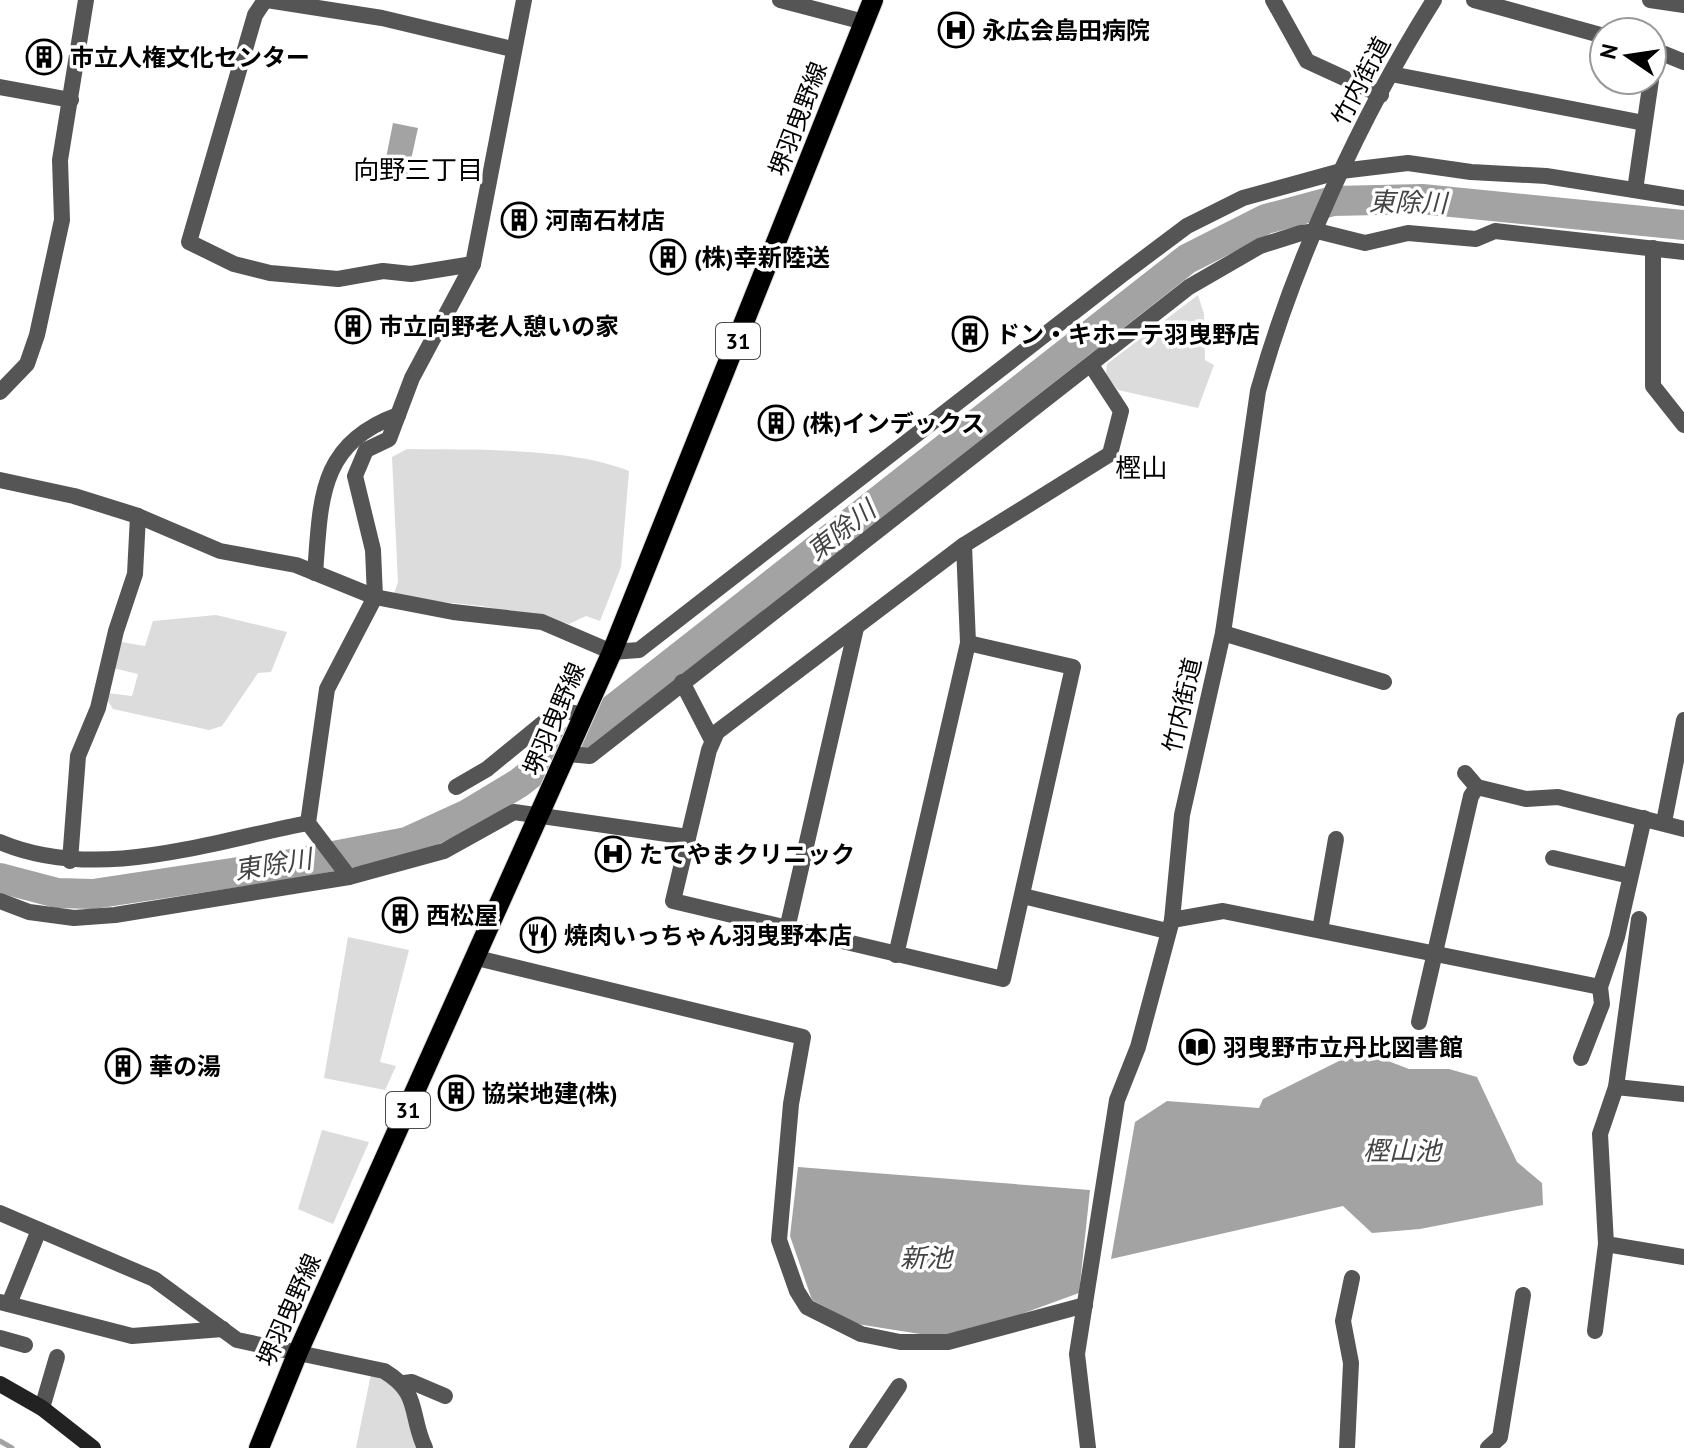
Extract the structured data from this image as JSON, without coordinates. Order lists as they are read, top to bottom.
{
  "streets": {
    "main road": ["堺羽曳野線", "31"],
    "street": ["竹内街道"]
  },
  "districts": ["向野三丁目", "樫山"],
  "water": ["東除川", "樫山池", "新池"],
  "places": {
    "hospital": ["永広会島田病院", "たてやまクリニック"],
    "building": [
      "市立人権文化センター",
      "河南石材店",
      "(株)幸新陸送",
      "市立向野老人憩いの家",
      "ドン・キホーテ羽曳野店",
      "(株)インデックス",
      "西松屋",
      "華の湯",
      "協栄地建(株)"
    ],
    "restaurant": ["焼肉いっちゃん羽曳野本店"],
    "library": ["羽曳野市立丹比図書館"]
  },
  "north": "left"
}
